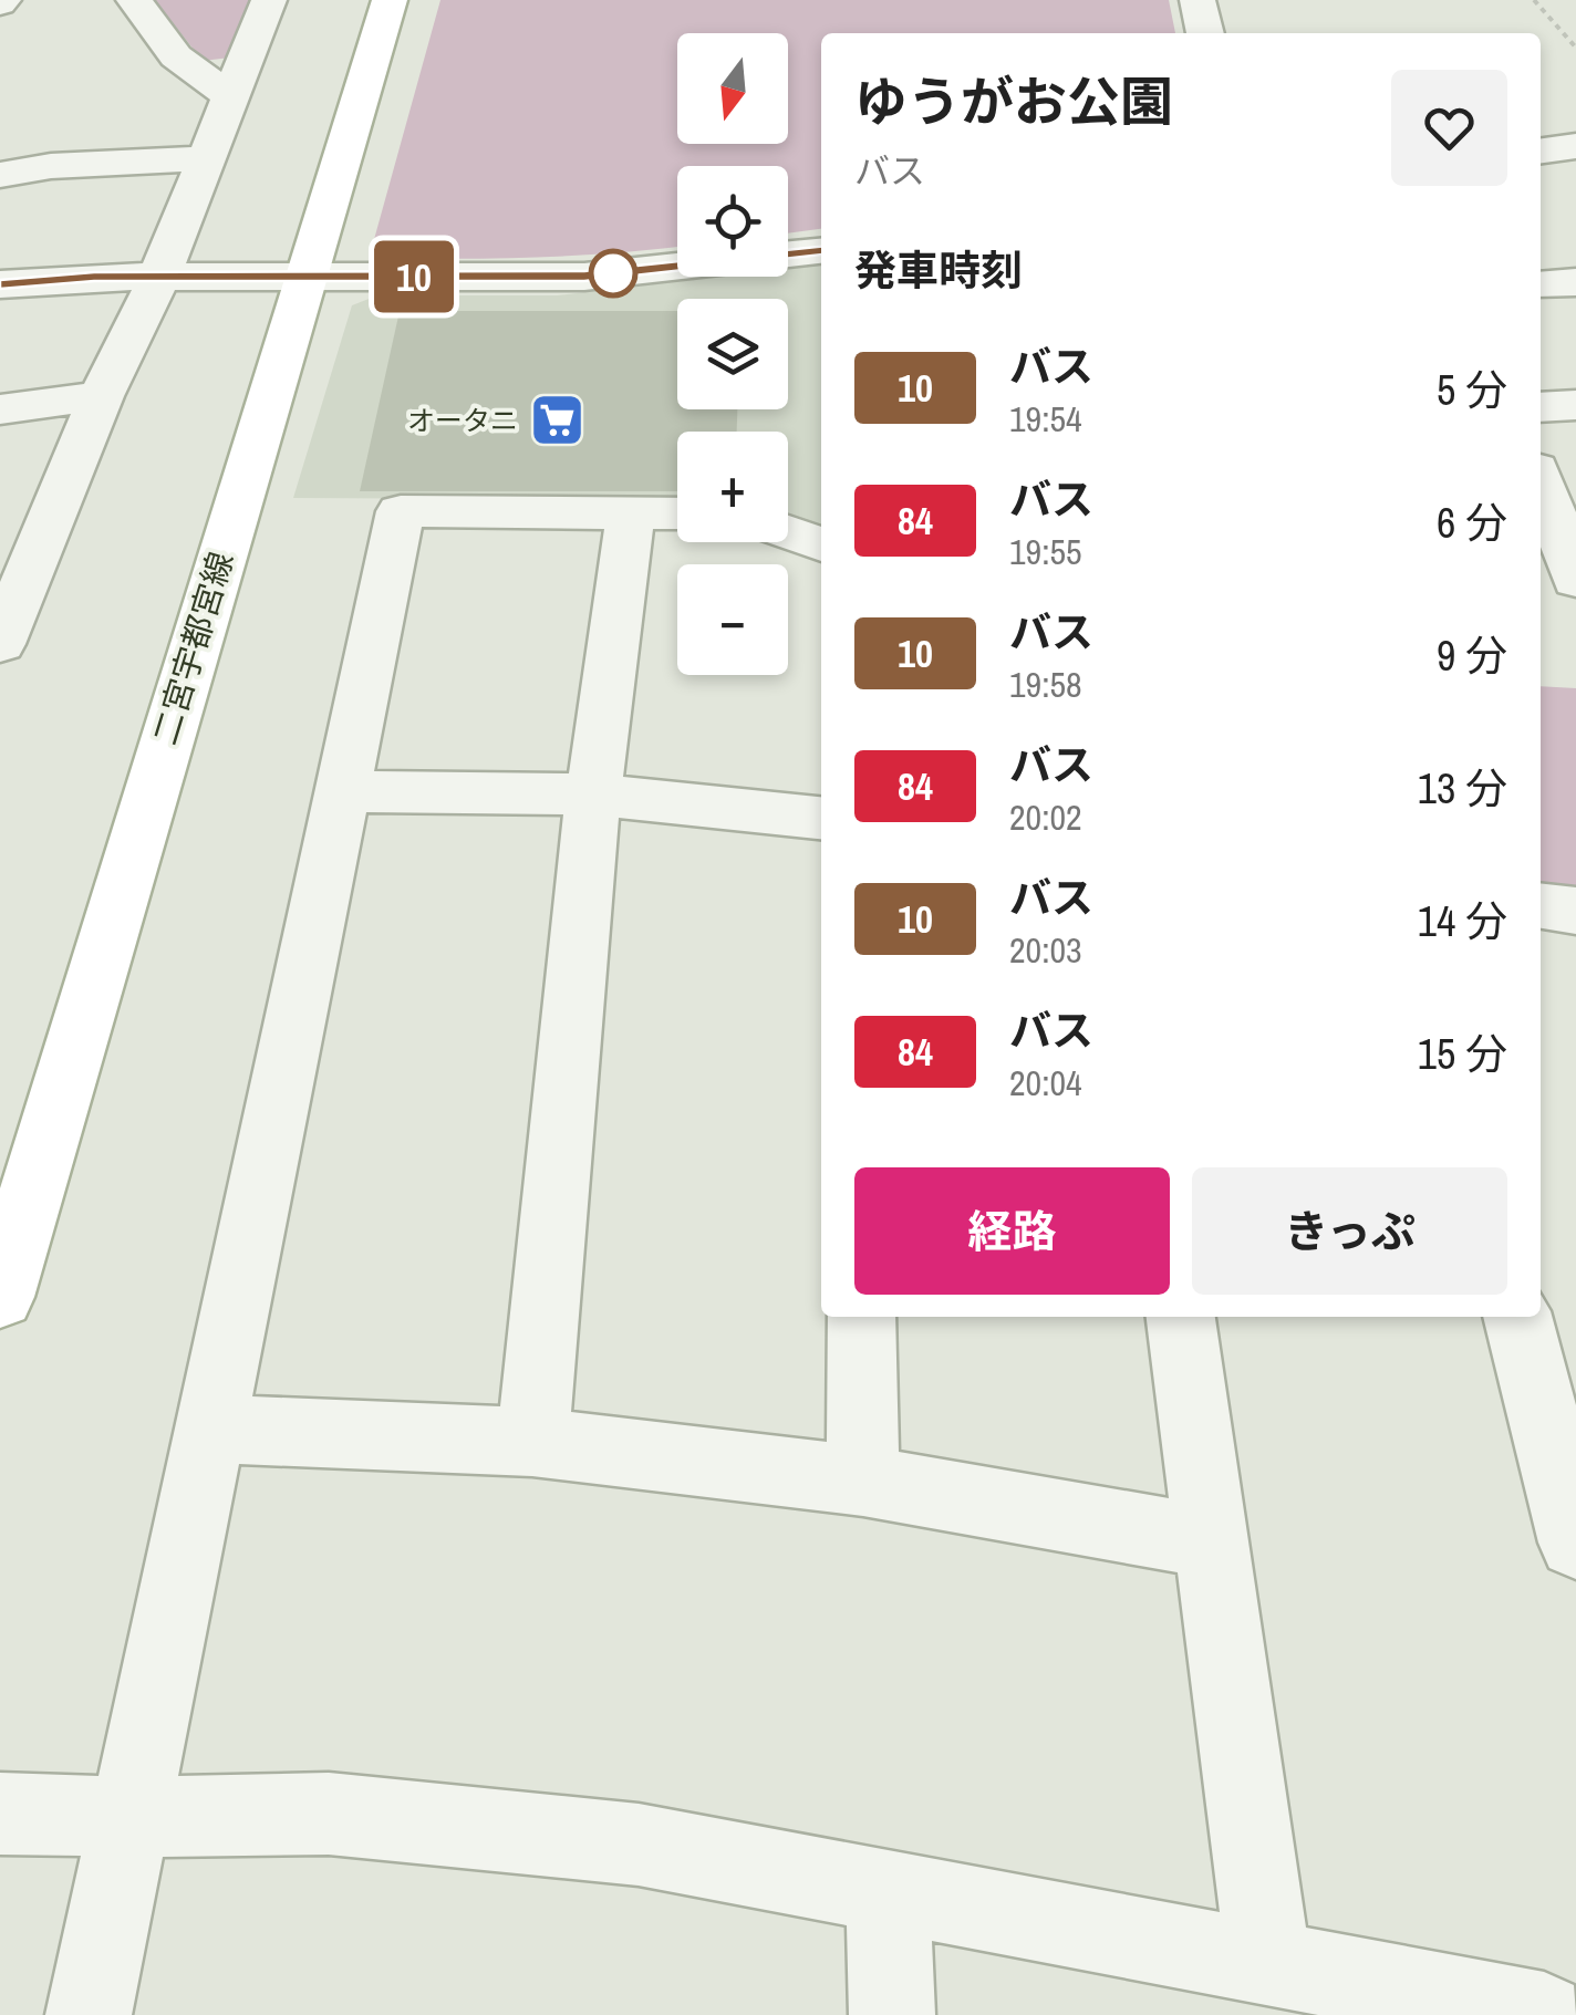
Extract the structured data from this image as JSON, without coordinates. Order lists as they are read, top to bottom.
{
  "streets": {
    "main road": ["二宮宇都宮線"]
  },
  "places": {
    "supermarket": ["オータニ"]
  },
  "lines": ["bus line 10"],
  "north": "bottom",
  "page": {
    "on_map": "10",
    "map_buttons": ["+", "−"],
    "heading": [
      ["ゆうがお公園", "バス"],
      "発車時刻"
    ],
    "list": [
      {
        "mark": "10",
        "name": "バス",
        "note": "19:54",
        "value": "5 分"
      },
      {
        "mark": "84",
        "name": "バス",
        "note": "19:55",
        "value": "6 分"
      },
      {
        "mark": "10",
        "name": "バス",
        "note": "19:58",
        "value": "9 分"
      },
      {
        "mark": "84",
        "name": "バス",
        "note": "20:02",
        "value": "13 分"
      },
      {
        "mark": "10",
        "name": "バス",
        "note": "20:03",
        "value": "14 分"
      },
      {
        "mark": "84",
        "name": "バス",
        "note": "20:04",
        "value": "15 分"
      }
    ],
    "buttons": ["経路", "きっぷ"]
  }
}
